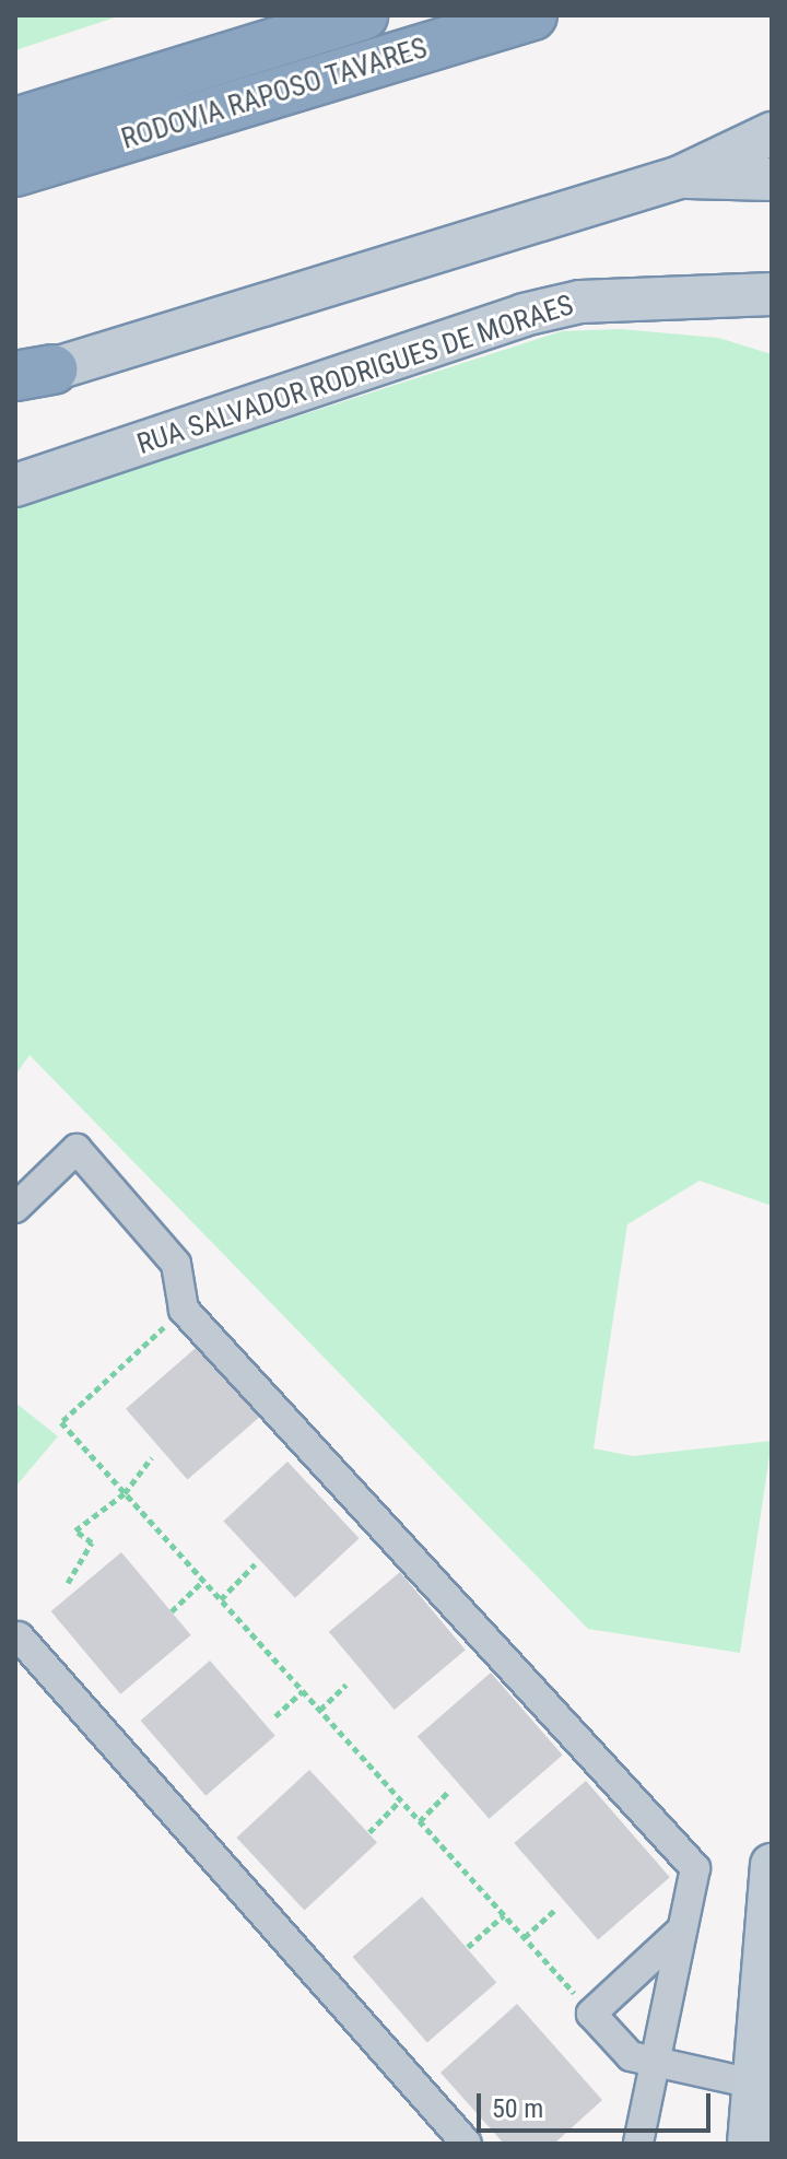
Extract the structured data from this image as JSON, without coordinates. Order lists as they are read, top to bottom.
{
  "streets": {
    "highway": ["RODOVIA RAPOSO TAVARES"],
    "main road": ["RUA SALVADOR RODRIGUES DE MORAES"]
  },
  "scale_bar": "50 m"
}
